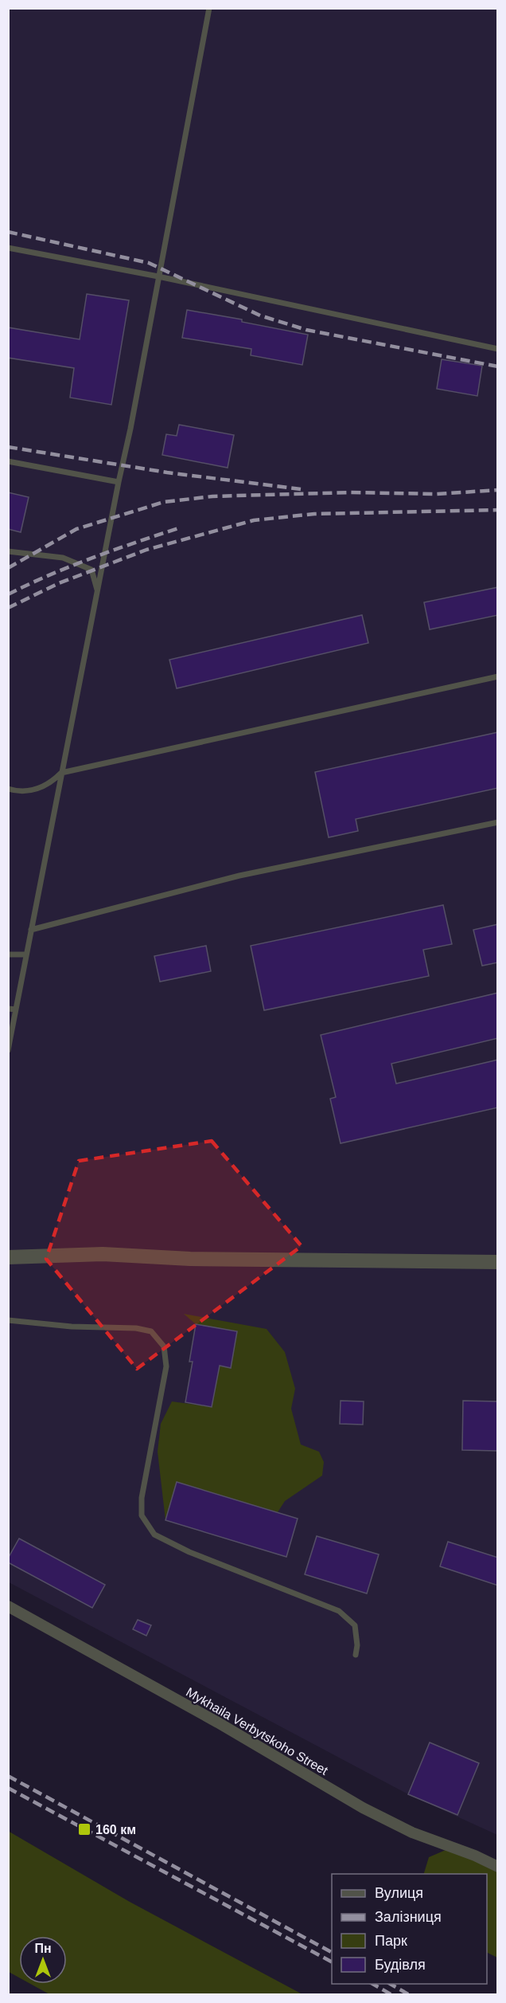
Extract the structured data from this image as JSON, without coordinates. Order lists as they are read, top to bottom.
{
  "streets": {
    "street": ["Mykhaila Verbytskoho Street"]
  },
  "places": {
    "transit": ["160 км"]
  },
  "legend": [
    "Вулиця",
    "Залізниця",
    "Парк",
    "Будівля"
  ],
  "north": "top"
}
